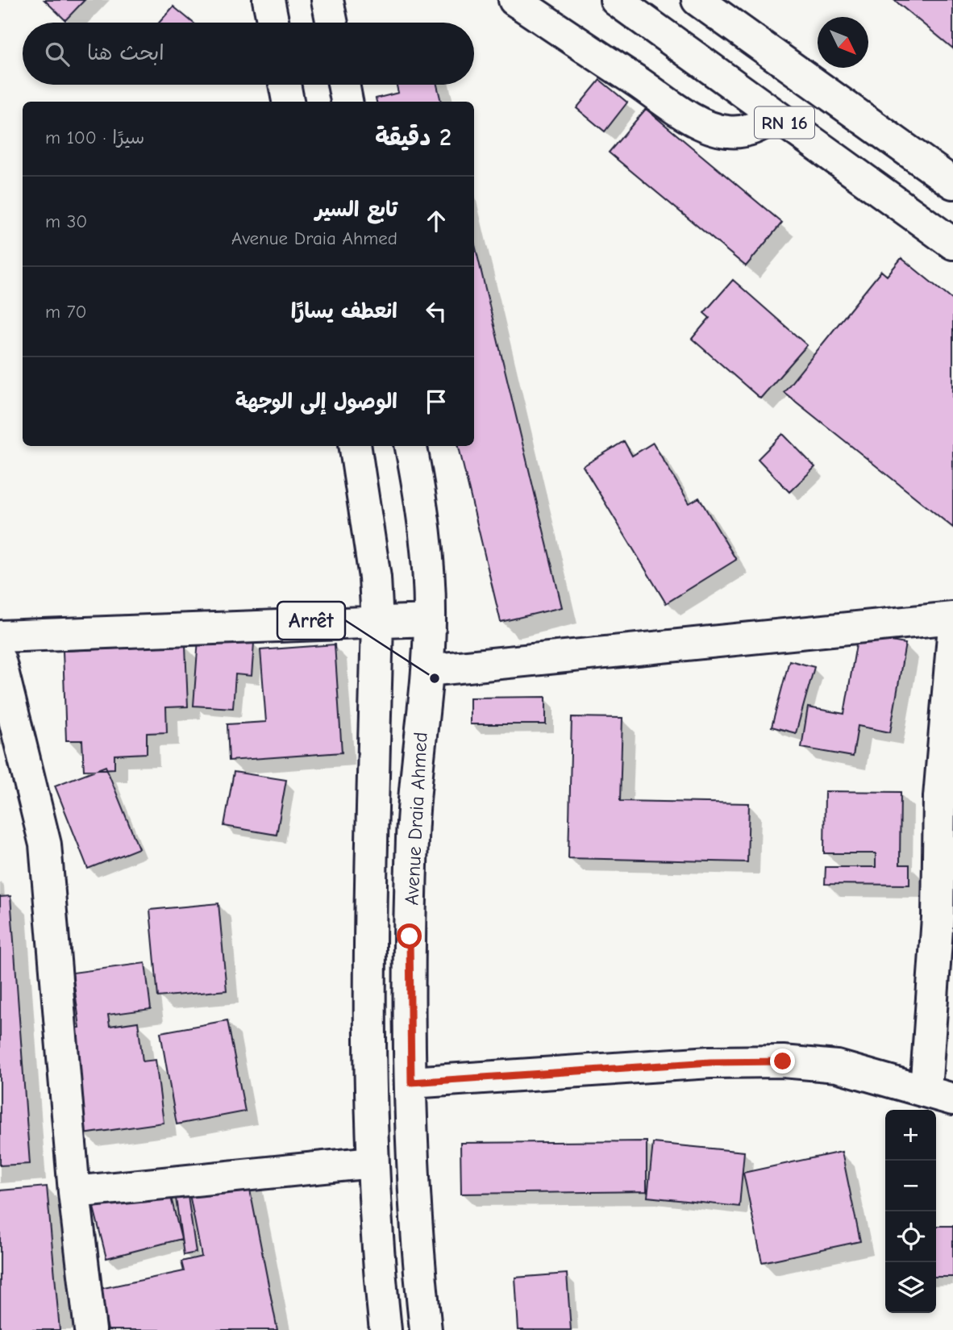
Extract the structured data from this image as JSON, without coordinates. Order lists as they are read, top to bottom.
{
  "streets": {
    "main road": ["RN 16", "Avenue Draia Ahmed"]
  },
  "places": ["Arrêt"],
  "north": "bottom right",
  "page": {
    "search": "ابحث هنا",
    "heading": ["2 دقيقة", "سيرًا · 100 m"],
    "list": [
      ["تابع السير", "Avenue Draia Ahmed", "30 m"],
      ["انعطف يسارًا", "70 m"],
      "الوصول إلى الوجهة"
    ],
    "map_buttons": ["+", "−"]
  }
}
